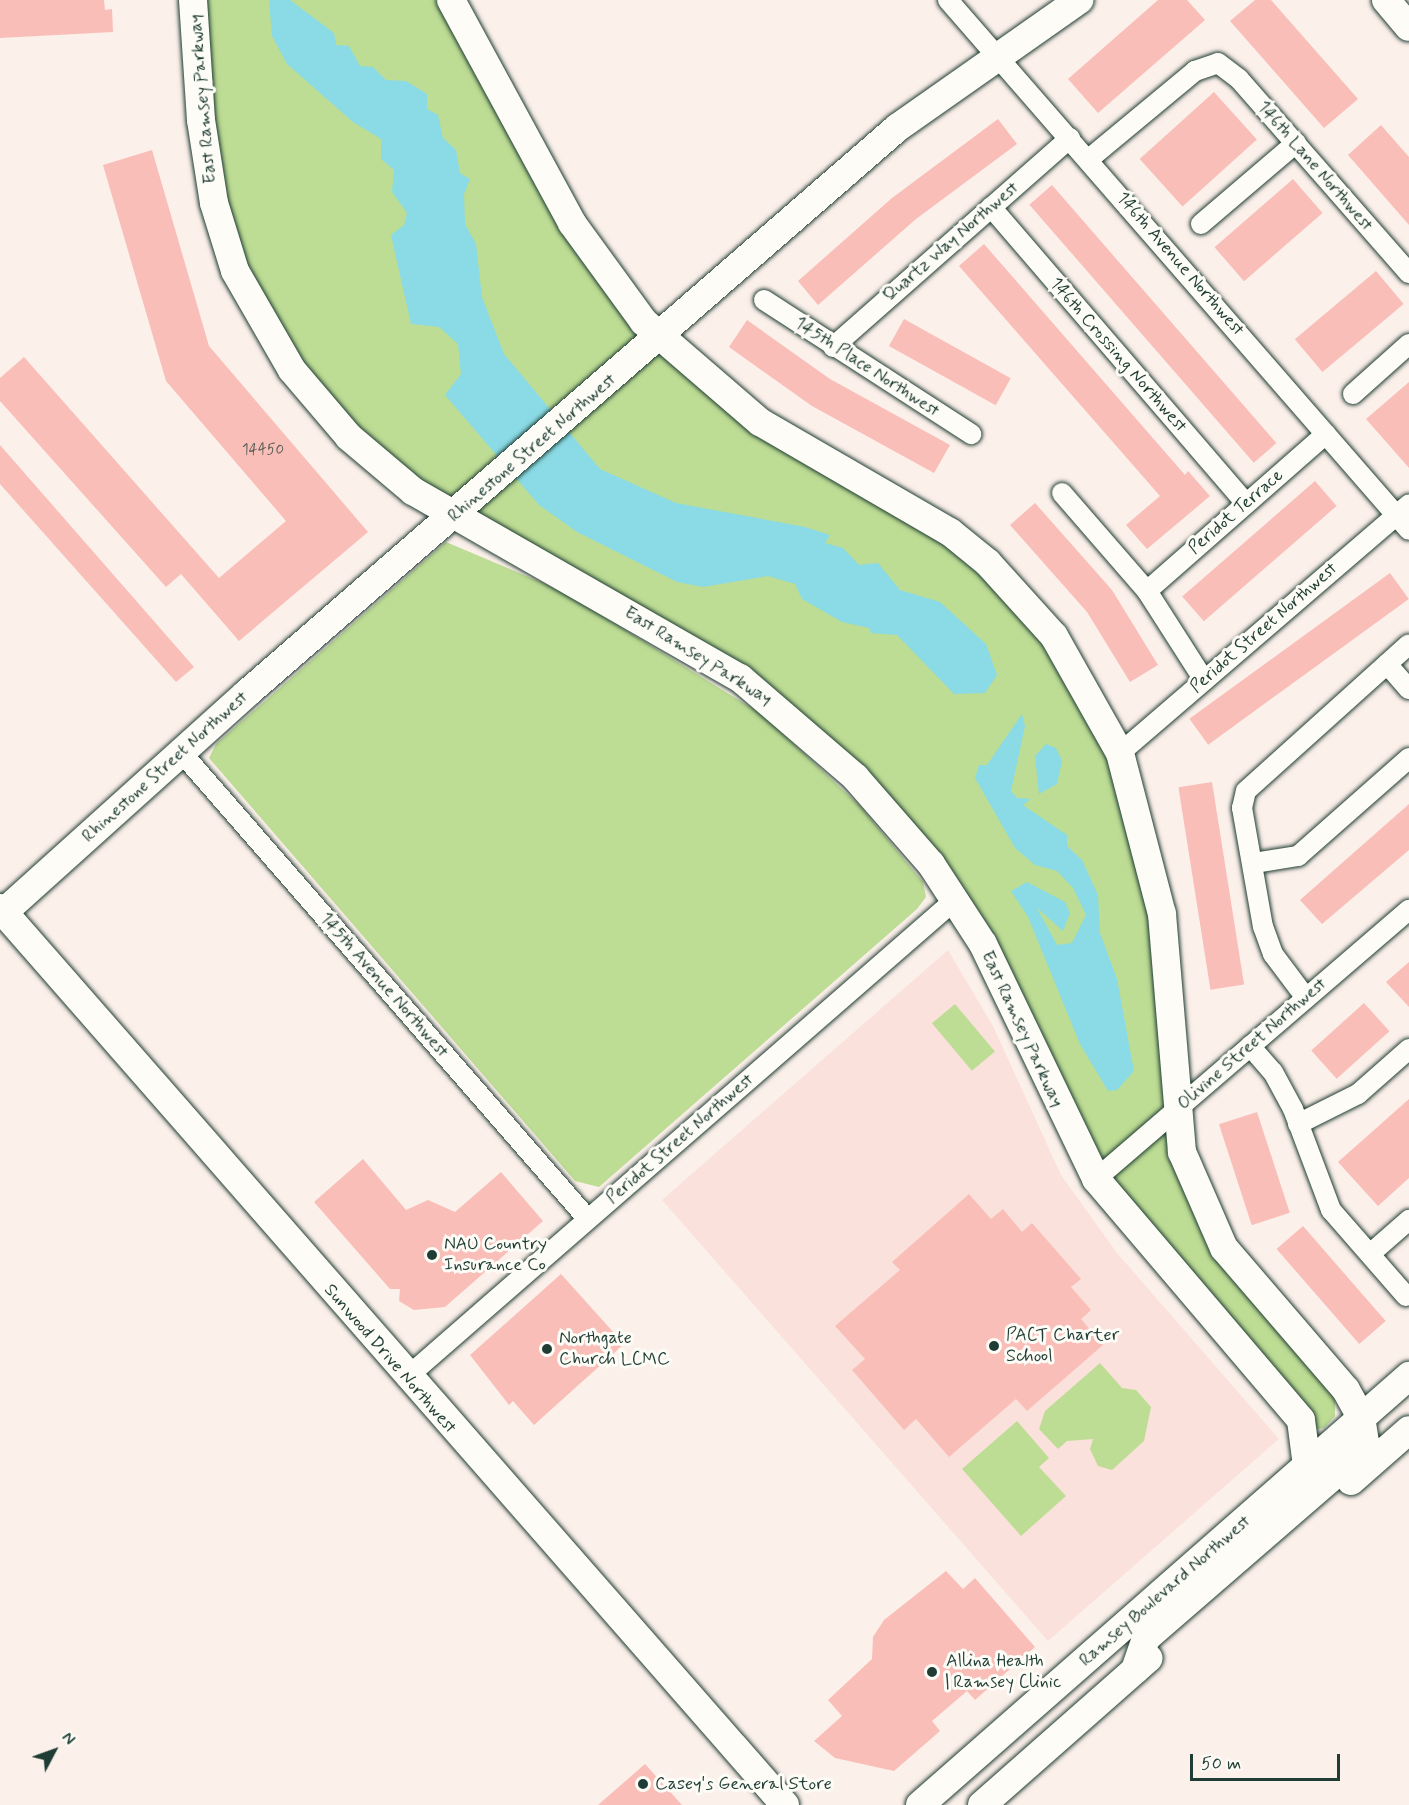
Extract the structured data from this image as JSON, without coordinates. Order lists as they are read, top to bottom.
{
  "streets": {
    "street": [
      "East Ramsey Parkway",
      "146th Lane Northwest",
      "Quartz Way Northwest",
      "146th Avenue Northwest",
      "146th Crossing Northwest",
      "145th Place Northwest",
      "Rhinestone Street Northwest",
      "Peridot Terrace",
      "Peridot Street Northwest",
      "145th Avenue Northwest",
      "Olivine Street Northwest",
      "Sunwood Drive Northwest",
      "Ramsey Boulevard Northwest"
    ]
  },
  "crossings": [
    ["East Ramsey Parkway", "Rhinestone Street Northwest"],
    ["East Ramsey Parkway", "Peridot Street Northwest"],
    ["East Ramsey Parkway", "Olivine Street Northwest"],
    ["East Ramsey Parkway", "Ramsey Boulevard Northwest"],
    ["146th Lane Northwest", "146th Avenue Northwest"],
    ["Quartz Way Northwest", "146th Avenue Northwest"],
    ["Quartz Way Northwest", "146th Crossing Northwest"],
    ["Quartz Way Northwest", "145th Place Northwest"],
    ["146th Avenue Northwest", "Rhinestone Street Northwest"],
    ["146th Avenue Northwest", "Peridot Terrace"],
    ["146th Avenue Northwest", "Peridot Street Northwest"],
    ["146th Crossing Northwest", "Peridot Terrace"],
    ["Rhinestone Street Northwest", "145th Avenue Northwest"],
    ["Rhinestone Street Northwest", "Sunwood Drive Northwest"],
    ["Peridot Street Northwest", "145th Avenue Northwest"],
    ["Peridot Street Northwest", "Sunwood Drive Northwest"]
  ],
  "places": [
    "NAU Country Insurance Co",
    "PACT Charter School",
    "Northgate Church LCMC",
    "Allina Health | Ramsey Clinic",
    "Casey's General Store"
  ],
  "house_numbers": ["14450"],
  "scale_bar": "50 m",
  "north": "top right"
}
